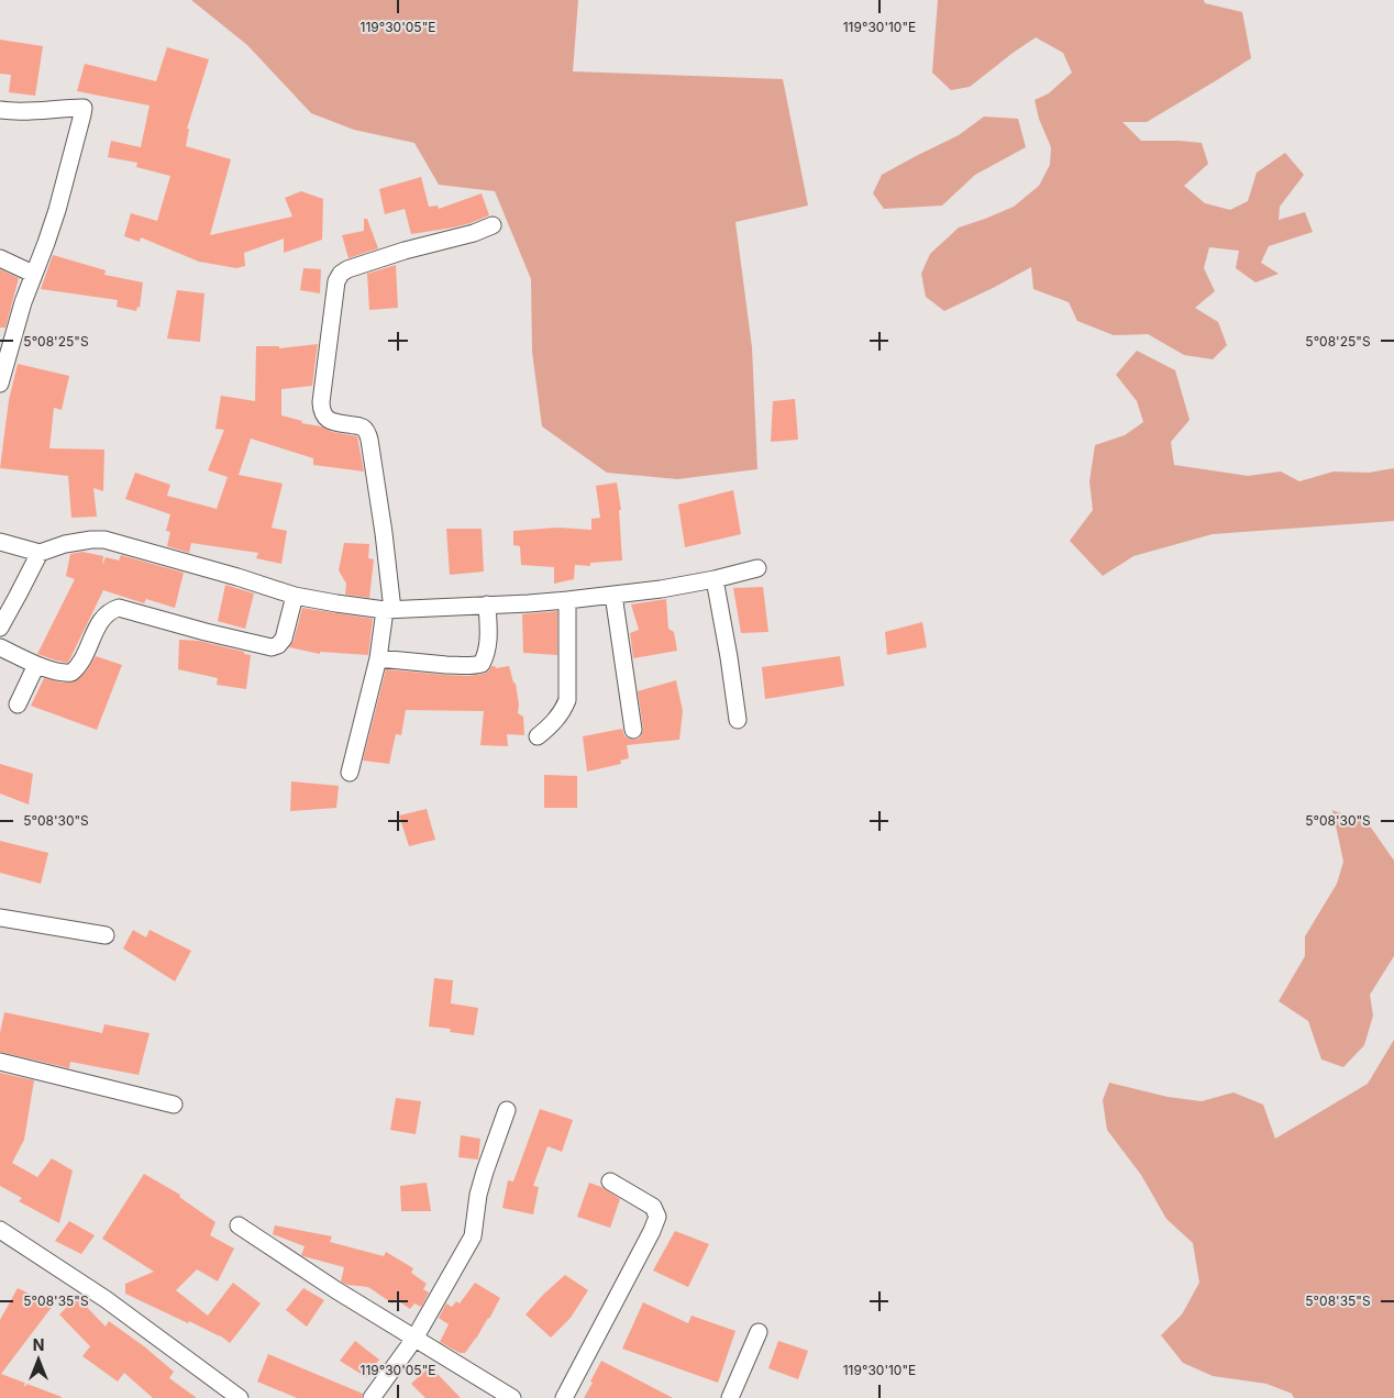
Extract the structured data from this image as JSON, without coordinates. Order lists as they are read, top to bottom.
{
  "north": "top",
  "coordinates": [
    "119°30'05\"E",
    "119°30'10\"E",
    "5°08'25\"S",
    "5°08'30\"S",
    "5°08'35\"S"
  ]
}
